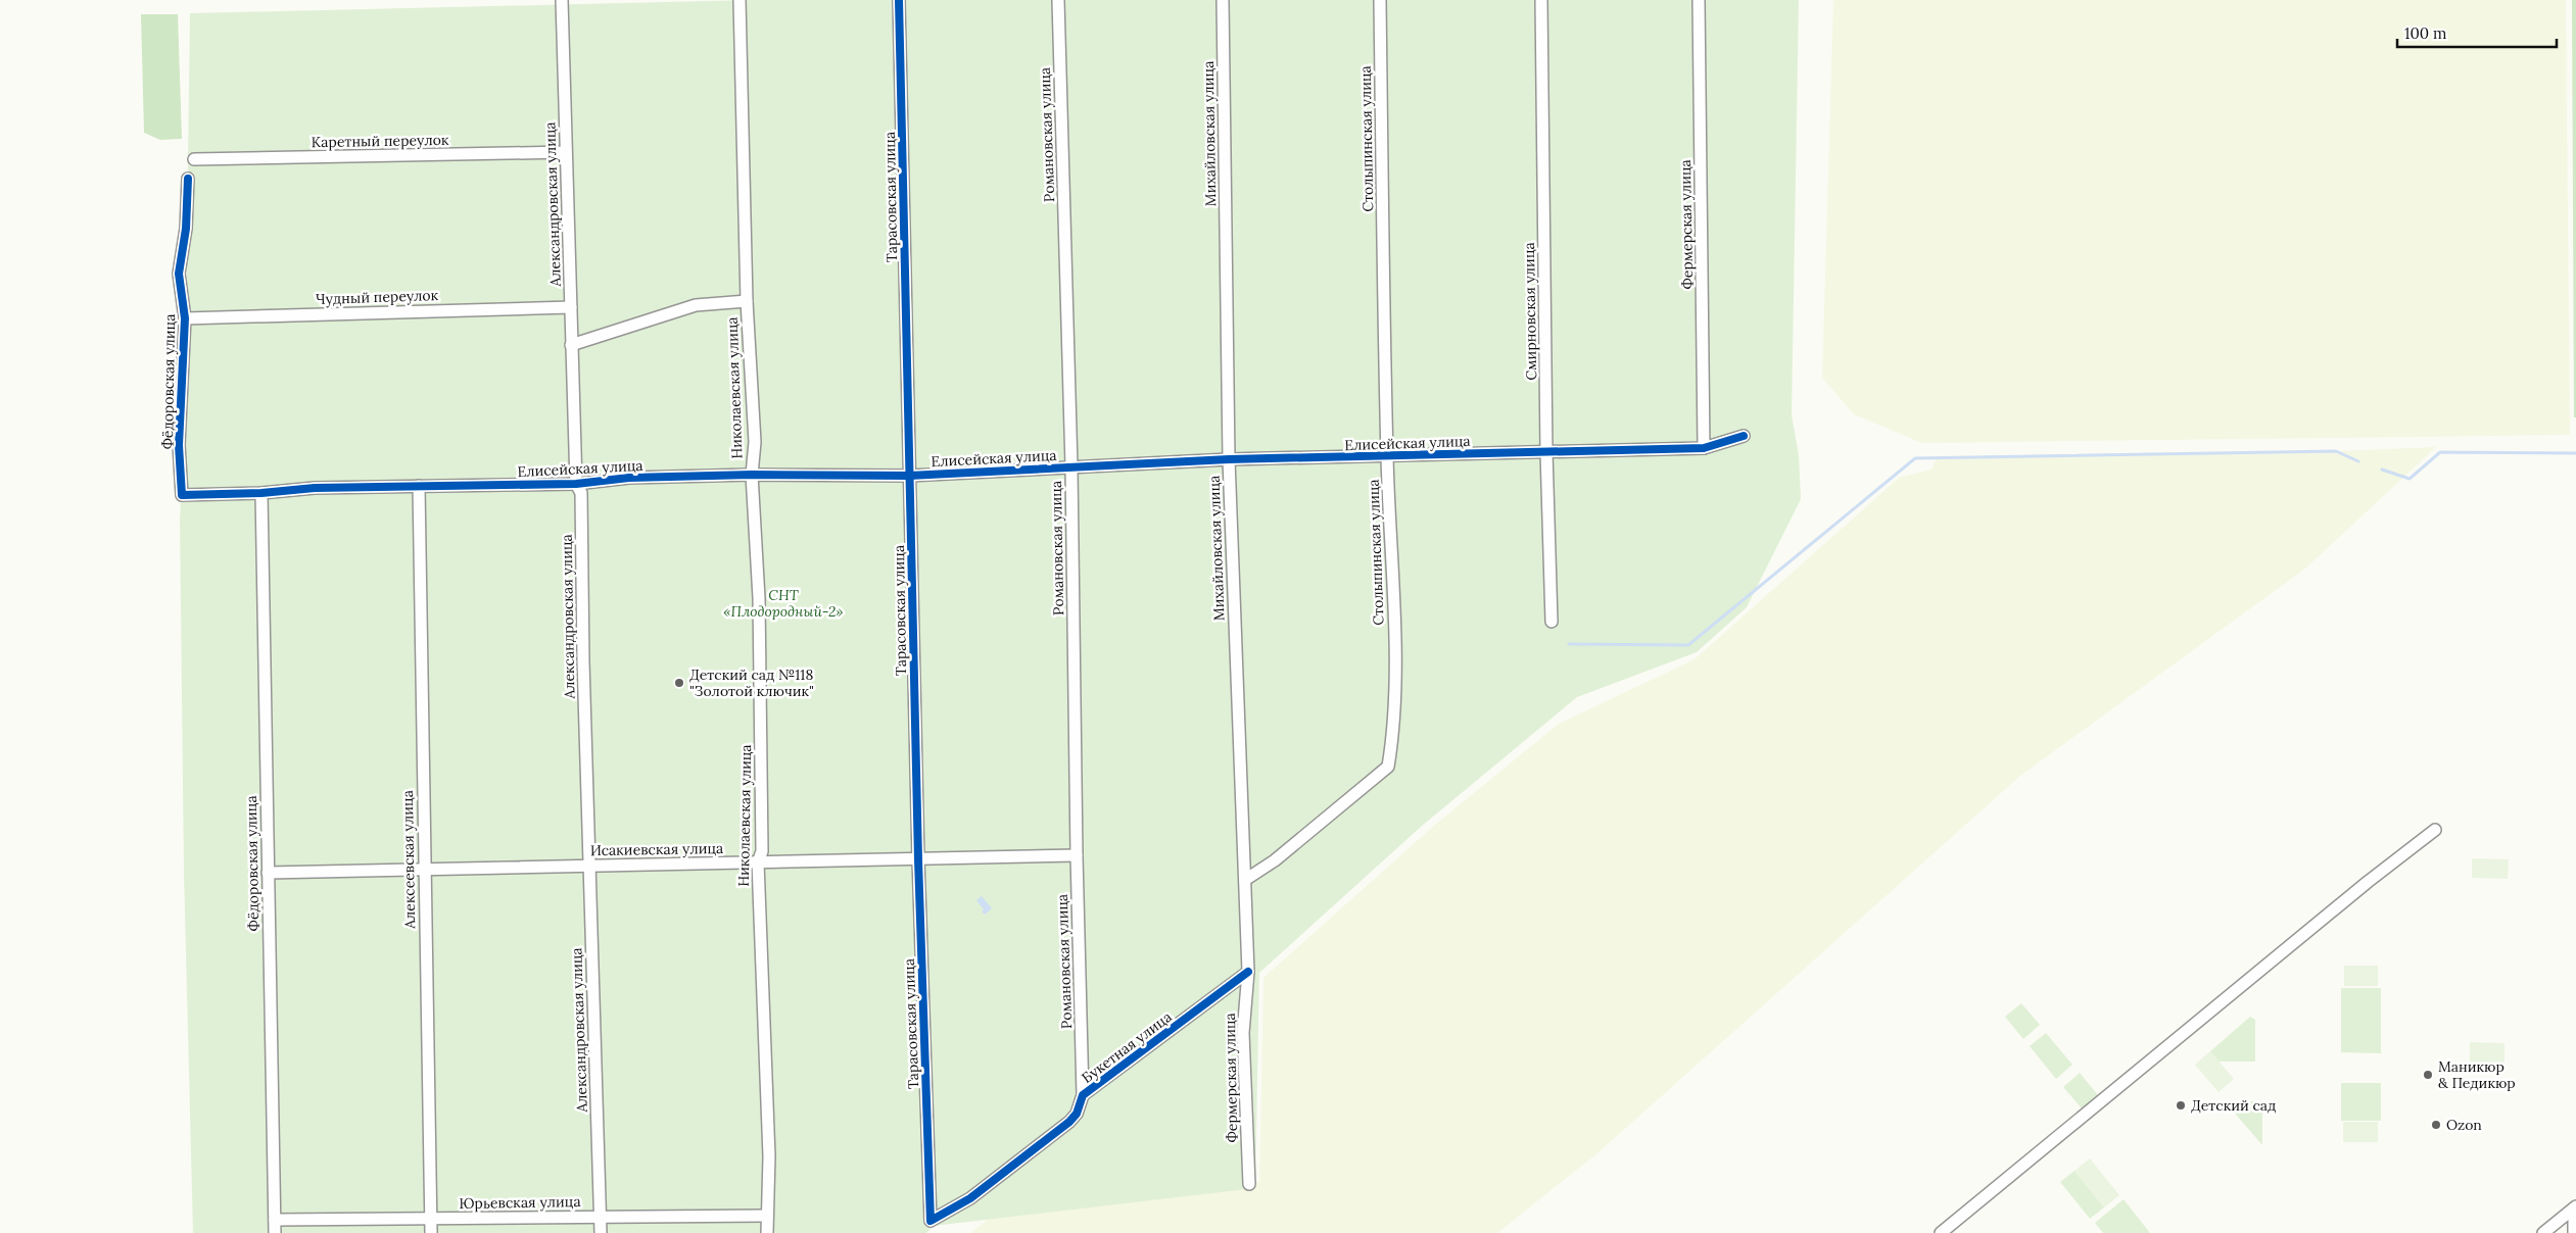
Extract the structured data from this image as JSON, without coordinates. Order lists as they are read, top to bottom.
{
  "streets": {
    "street": [
      "Михайловская улица",
      "Романовская улица",
      "Столыпинская улица",
      "Каретный переулок",
      "Тарасовская улица",
      "Александровская улица",
      "Фермерская улица",
      "Чудный переулок",
      "Смирновская улица",
      "Фёдоровская улица",
      "Николаевская улица",
      "Елисейская улица",
      "Исакиевская улица",
      "Алексеевская улица",
      "Букетная улица",
      "Юрьевская улица"
    ]
  },
  "crossings": [
    ["Михайловская улица", "Столыпинская улица"],
    ["Михайловская улица", "Фермерская улица"],
    ["Михайловская улица", "Елисейская улица"],
    ["Михайловская улица", "Букетная улица"],
    ["Романовская улица", "Елисейская улица"],
    ["Романовская улица", "Исакиевская улица"],
    ["Романовская улица", "Букетная улица"],
    ["Столыпинская улица", "Елисейская улица"],
    ["Каретный переулок", "Александровская улица"],
    ["Тарасовская улица", "Елисейская улица"],
    ["Тарасовская улица", "Исакиевская улица"],
    ["Тарасовская улица", "Букетная улица"],
    ["Александровская улица", "Чудный переулок"],
    ["Александровская улица", "Елисейская улица"],
    ["Александровская улица", "Исакиевская улица"],
    ["Александровская улица", "Юрьевская улица"],
    ["Фермерская улица", "Елисейская улица"],
    ["Фермерская улица", "Букетная улица"],
    ["Чудный переулок", "Фёдоровская улица"],
    ["Смирновская улица", "Елисейская улица"],
    ["Фёдоровская улица", "Елисейская улица"],
    ["Фёдоровская улица", "Исакиевская улица"],
    ["Фёдоровская улица", "Юрьевская улица"],
    ["Николаевская улица", "Елисейская улица"],
    ["Николаевская улица", "Исакиевская улица"],
    ["Николаевская улица", "Юрьевская улица"],
    ["Елисейская улица", "Алексеевская улица"],
    ["Исакиевская улица", "Алексеевская улица"],
    ["Алексеевская улица", "Юрьевская улица"]
  ],
  "parks": ["СНТ «Плодородный-2»"],
  "places": [
    "Детский сад №118 \"Золотой ключик\"",
    "Маникюр & Педикюр",
    "Детский сад",
    "Ozon"
  ],
  "scale_bar": "100 m"
}
